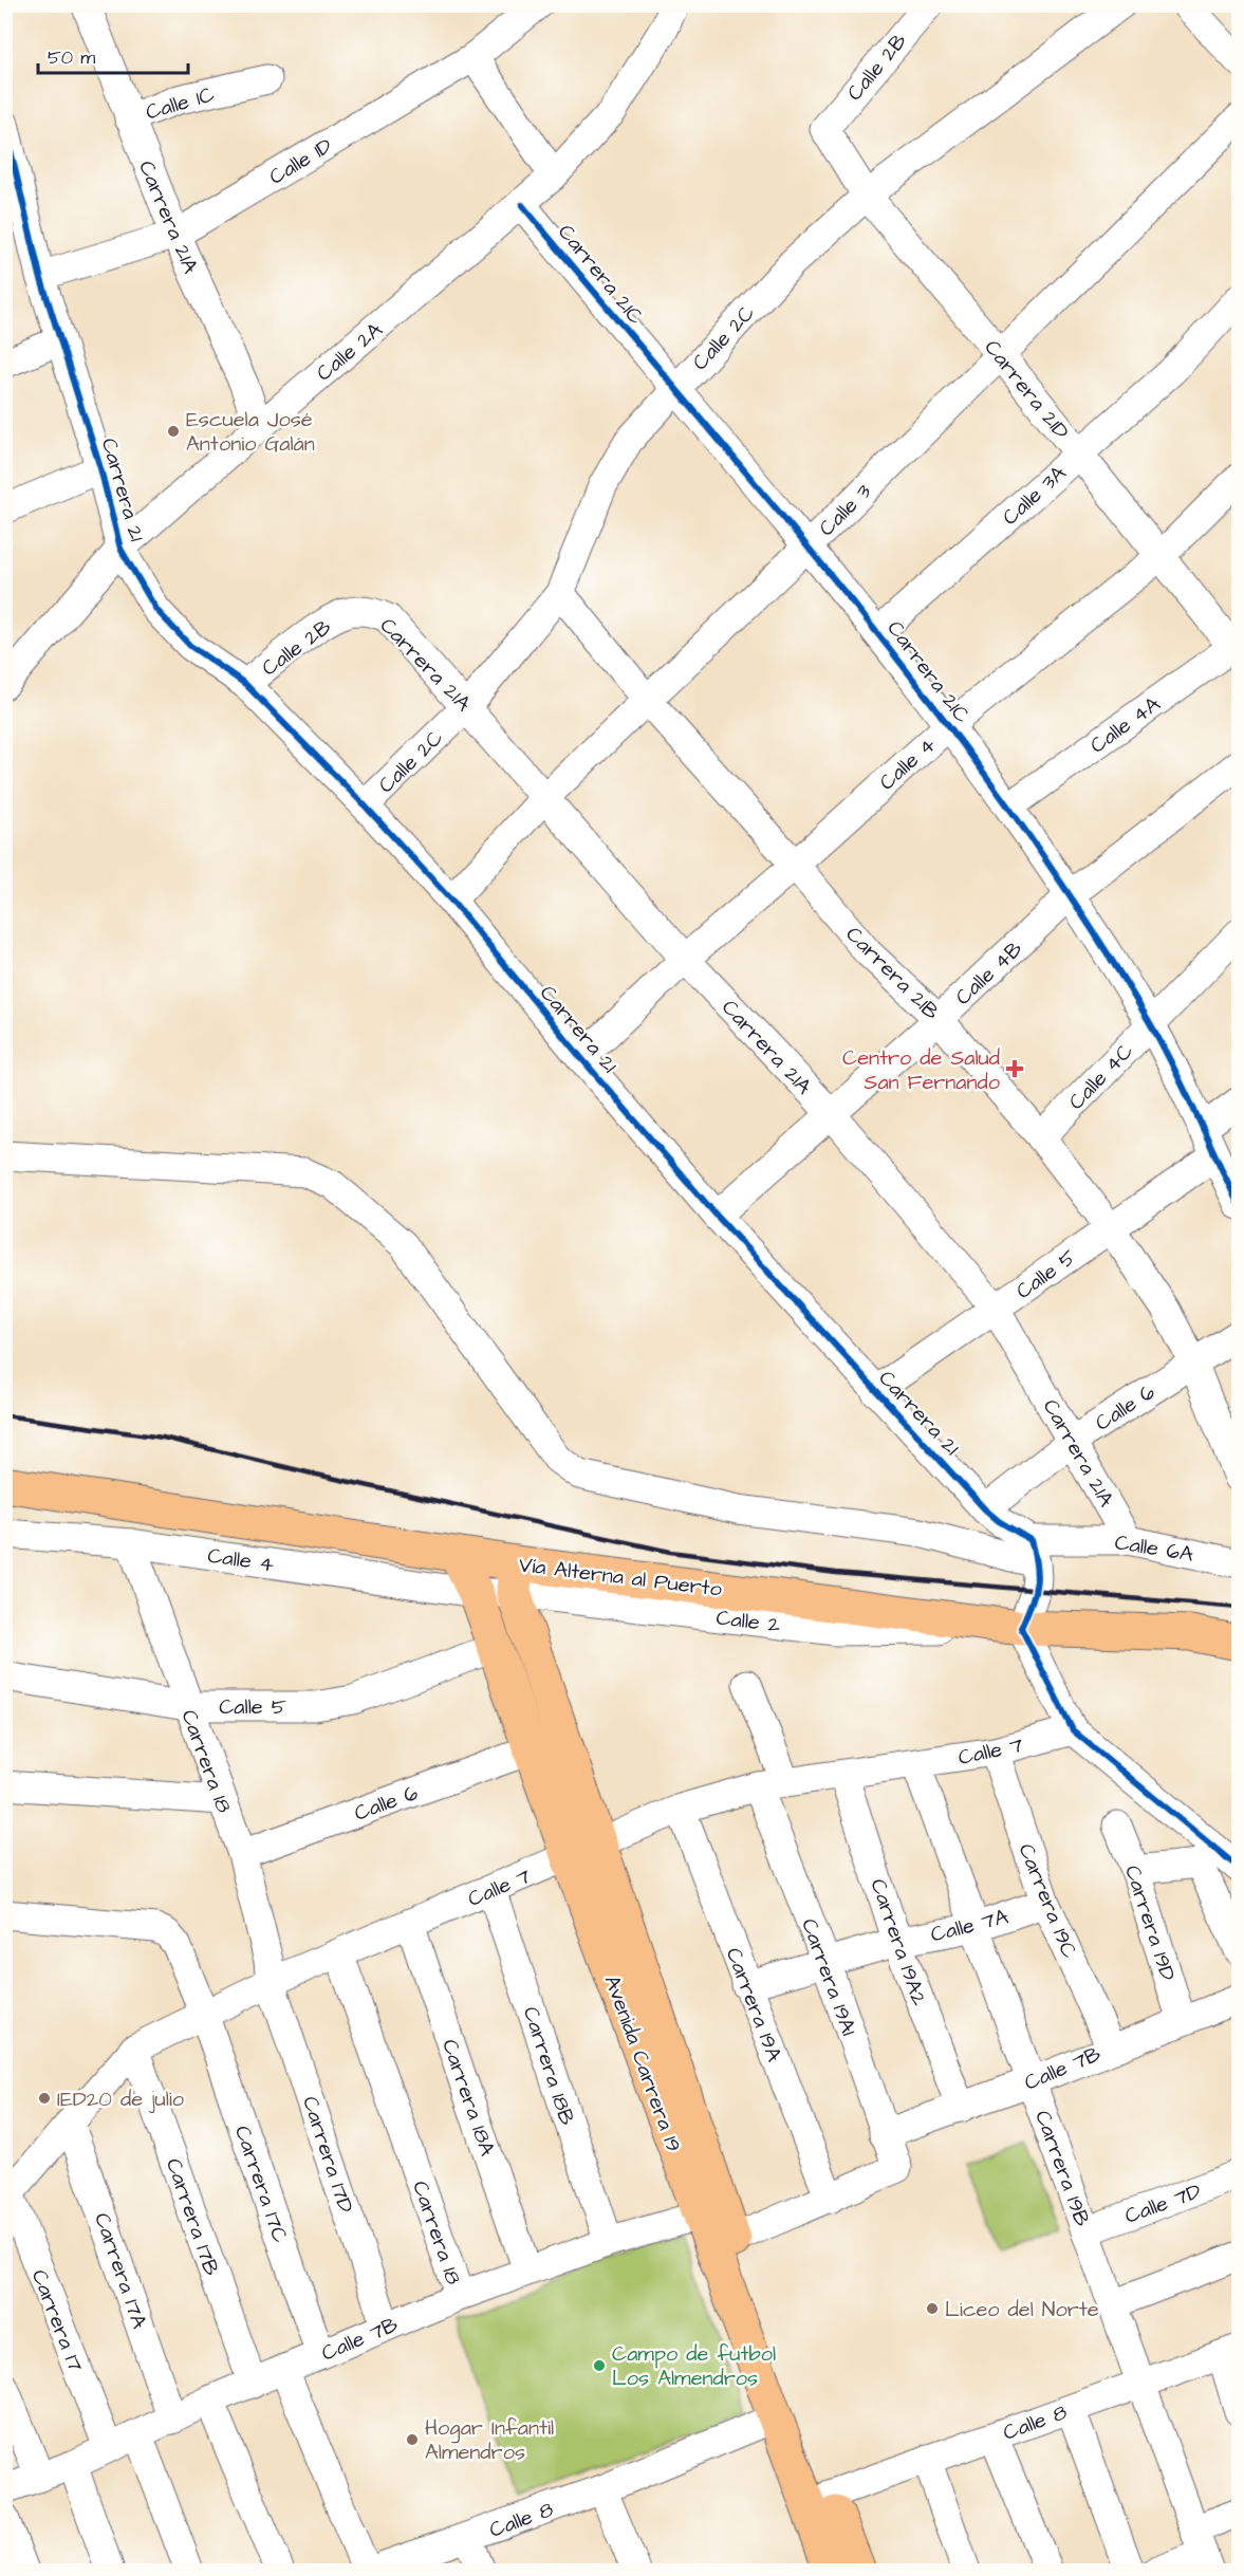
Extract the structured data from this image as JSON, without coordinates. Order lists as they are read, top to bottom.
{
  "streets": {
    "main road": ["Vía Alterna al Puerto", "Avenida Carrera 19"],
    "street": [
      "Calle 2B",
      "Calle 1C",
      "Calle 1D",
      "Carrera 21A",
      "Carrera 21C",
      "Calle 2C",
      "Calle 2A",
      "Carrera 21D",
      "Carrera 21",
      "Calle 3A",
      "Calle 3",
      "Calle 4A",
      "Calle 4",
      "Carrera 21B",
      "Calle 4B",
      "Calle 4C",
      "Calle 5",
      "Calle 6",
      "Calle 6A",
      "Calle 7",
      "Carrera 18",
      "Carrera 19C",
      "Carrera 19D",
      "Calle 7A",
      "Carrera 19A2",
      "Carrera 19A1",
      "Carrera 19A",
      "Carrera 18B",
      "Calle 7B",
      "Carrera 18A",
      "Carrera 17D",
      "Carrera 19B",
      "Carrera 17C",
      "Calle 7D",
      "Carrera 17B",
      "Carrera 17A",
      "Carrera 17",
      "Calle 8"
    ]
  },
  "crossings": [
    ["Calle 2B", "Carrera 21A"],
    ["Calle 2B", "Carrera 21D"],
    ["Calle 2B", "Carrera 21"],
    ["Calle 1C", "Carrera 21A"],
    ["Calle 1D", "Carrera 21A"],
    ["Calle 1D", "Carrera 21"],
    ["Carrera 21A", "Calle 2C"],
    ["Carrera 21A", "Calle 2A"],
    ["Carrera 21A", "Calle 3"],
    ["Carrera 21A", "Calle 4"],
    ["Carrera 21A", "Calle 4B"],
    ["Carrera 21A", "Calle 5"],
    ["Carrera 21A", "Calle 6"],
    ["Carrera 21A", "Calle 6A"],
    ["Carrera 21C", "Calle 2C"],
    ["Carrera 21C", "Calle 2A"],
    ["Carrera 21C", "Calle 3A"],
    ["Carrera 21C", "Calle 3"],
    ["Carrera 21C", "Calle 4A"],
    ["Carrera 21C", "Calle 4"],
    ["Carrera 21C", "Calle 4B"],
    ["Carrera 21C", "Calle 4C"],
    ["Carrera 21C", "Calle 5"],
    ["Calle 2C", "Carrera 21D"],
    ["Calle 2C", "Carrera 21"],
    ["Calle 2C", "Carrera 21B"],
    ["Calle 2A", "Carrera 21"],
    ["Carrera 21D", "Calle 3A"],
    ["Carrera 21D", "Calle 3"],
    ["Carrera 21D", "Calle 4A"],
    ["Carrera 21D", "Calle 4"],
    ["Carrera 21", "Calle 3"],
    ["Carrera 21", "Calle 4"],
    ["Carrera 21", "Calle 4B"],
    ["Carrera 21", "Calle 5"],
    ["Carrera 21", "Calle 6"],
    ["Carrera 21", "Calle 6A"],
    ["Calle 3", "Carrera 21B"],
    ["Calle 4", "Carrera 21B"],
    ["Calle 4", "Carrera 18"],
    ["Calle 4", "Avenida Carrera 19"],
    ["Carrera 21B", "Calle 4B"],
    ["Carrera 21B", "Calle 4C"],
    ["Carrera 21B", "Calle 5"],
    ["Carrera 21B", "Calle 6"],
    ["Calle 5", "Carrera 18"],
    ["Calle 5", "Avenida Carrera 19"],
    ["Calle 6", "Carrera 18"],
    ["Calle 6", "Avenida Carrera 19"],
    ["Vía Alterna al Puerto", "Avenida Carrera 19"],
    ["Calle 7", "Carrera 18"],
    ["Calle 7", "Carrera 19C"],
    ["Calle 7", "Carrera 19A2"],
    ["Calle 7", "Carrera 19A1"],
    ["Calle 7", "Carrera 19A"],
    ["Calle 7", "Avenida Carrera 19"],
    ["Calle 7", "Carrera 18B"],
    ["Calle 7", "Carrera 18A"],
    ["Calle 7", "Carrera 17D"],
    ["Calle 7", "Carrera 19B"],
    ["Calle 7", "Carrera 17C"],
    ["Calle 7", "Carrera 17B"],
    ["Calle 7", "Carrera 17A"],
    ["Calle 7", "Carrera 17"],
    ["Carrera 18", "Calle 7B"],
    ["Carrera 18", "Carrera 17D"],
    ["Carrera 19C", "Calle 7A"],
    ["Carrera 19C", "Calle 7B"],
    ["Carrera 19D", "Calle 7B"],
    ["Calle 7A", "Carrera 19A2"],
    ["Calle 7A", "Carrera 19A1"],
    ["Calle 7A", "Carrera 19A"],
    ["Calle 7A", "Carrera 19B"],
    ["Carrera 19A2", "Calle 7B"],
    ["Carrera 19A1", "Calle 7B"],
    ["Carrera 19A", "Calle 7B"],
    ["Avenida Carrera 19", "Calle 7B"],
    ["Avenida Carrera 19", "Calle 8"],
    ["Carrera 18B", "Calle 7B"],
    ["Calle 7B", "Carrera 18A"],
    ["Calle 7B", "Carrera 17D"],
    ["Calle 7B", "Carrera 19B"],
    ["Calle 7B", "Carrera 17C"],
    ["Calle 7B", "Carrera 17B"],
    ["Calle 7B", "Carrera 17A"],
    ["Calle 7B", "Carrera 17"],
    ["Carrera 19B", "Calle 7D"],
    ["Carrera 19B", "Calle 8"]
  ],
  "places": {
    "other": [
      "Escuela José Antonio Galán",
      "IED20 de julio",
      "Liceo del Norte",
      "Campo de futbol Los Almendros",
      "Hogar Infantil Almendros"
    ],
    "health": ["Centro de Salud San Fernando"]
  },
  "scale_bar": "50 m"
}
